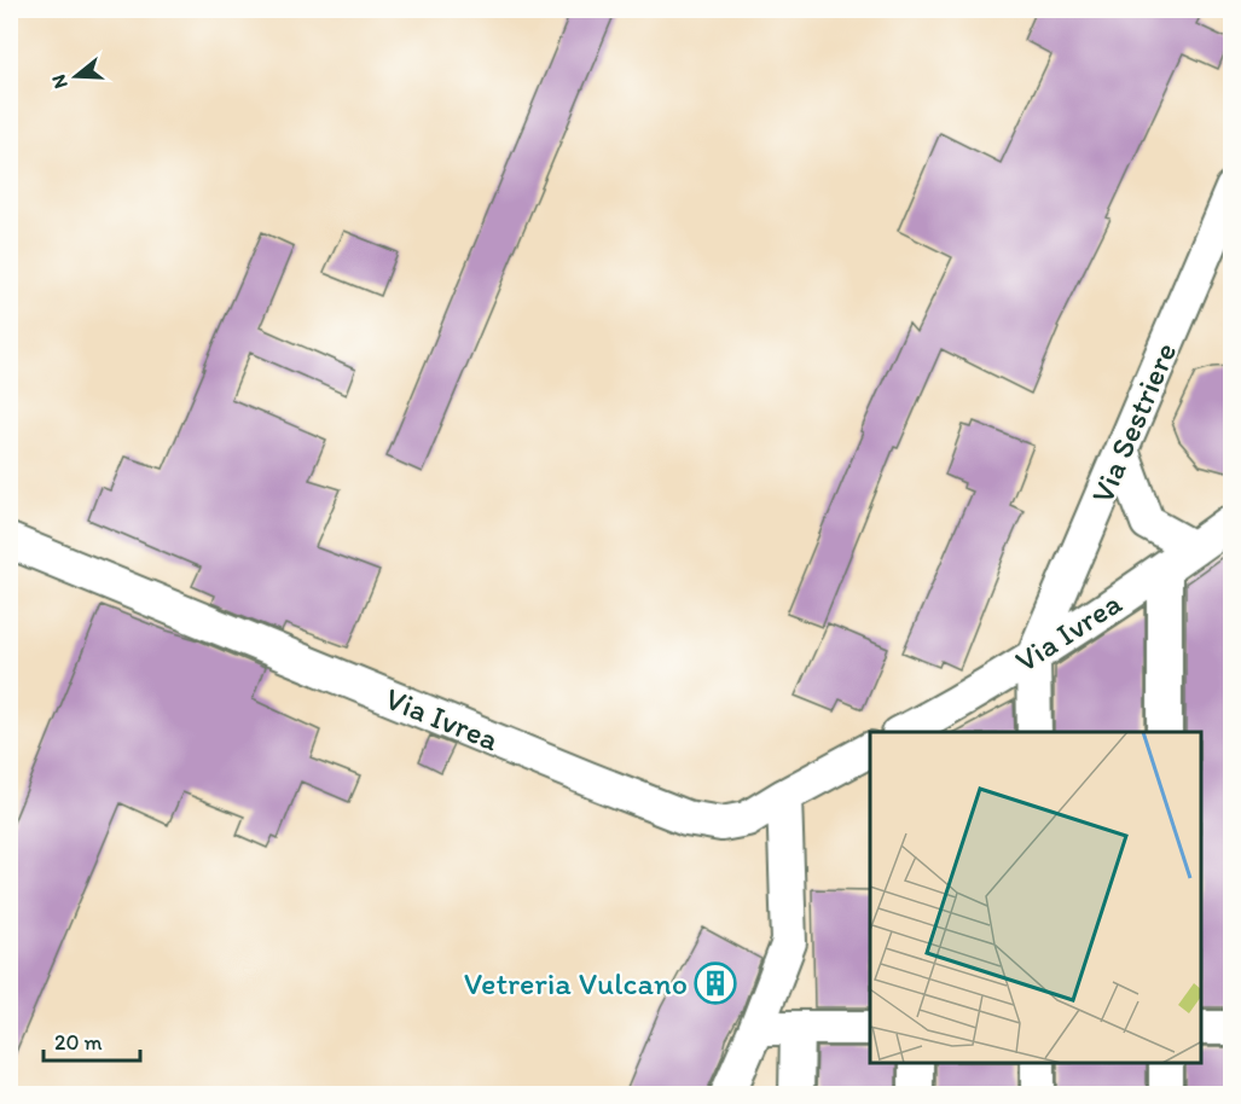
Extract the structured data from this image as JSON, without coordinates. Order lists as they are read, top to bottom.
{
  "streets": {
    "street": ["Via Sestriere", "Via Ivrea"]
  },
  "crossings": [
    ["Via Sestriere", "Via Ivrea"]
  ],
  "places": {
    "building": ["Vetreria Vulcano"]
  },
  "scale_bar": "20 m",
  "north": "left"
}
